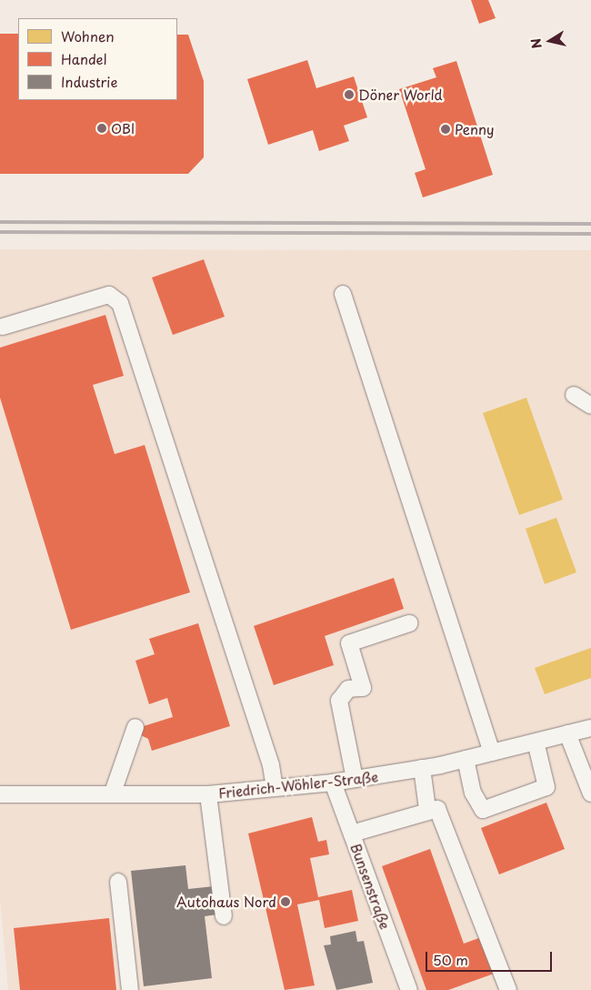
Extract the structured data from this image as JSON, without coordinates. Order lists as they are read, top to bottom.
{
  "streets": {
    "street": ["Friedrich-Wöhler-Straße", "Bunsenstraße"]
  },
  "crossings": [
    ["Friedrich-Wöhler-Straße", "Bunsenstraße"]
  ],
  "places": [
    "Döner World",
    "OBI",
    "Penny",
    "Autohaus Nord"
  ],
  "legend": ["Wohnen", "Handel", "Industrie"],
  "scale_bar": "50 m",
  "north": "left"
}
